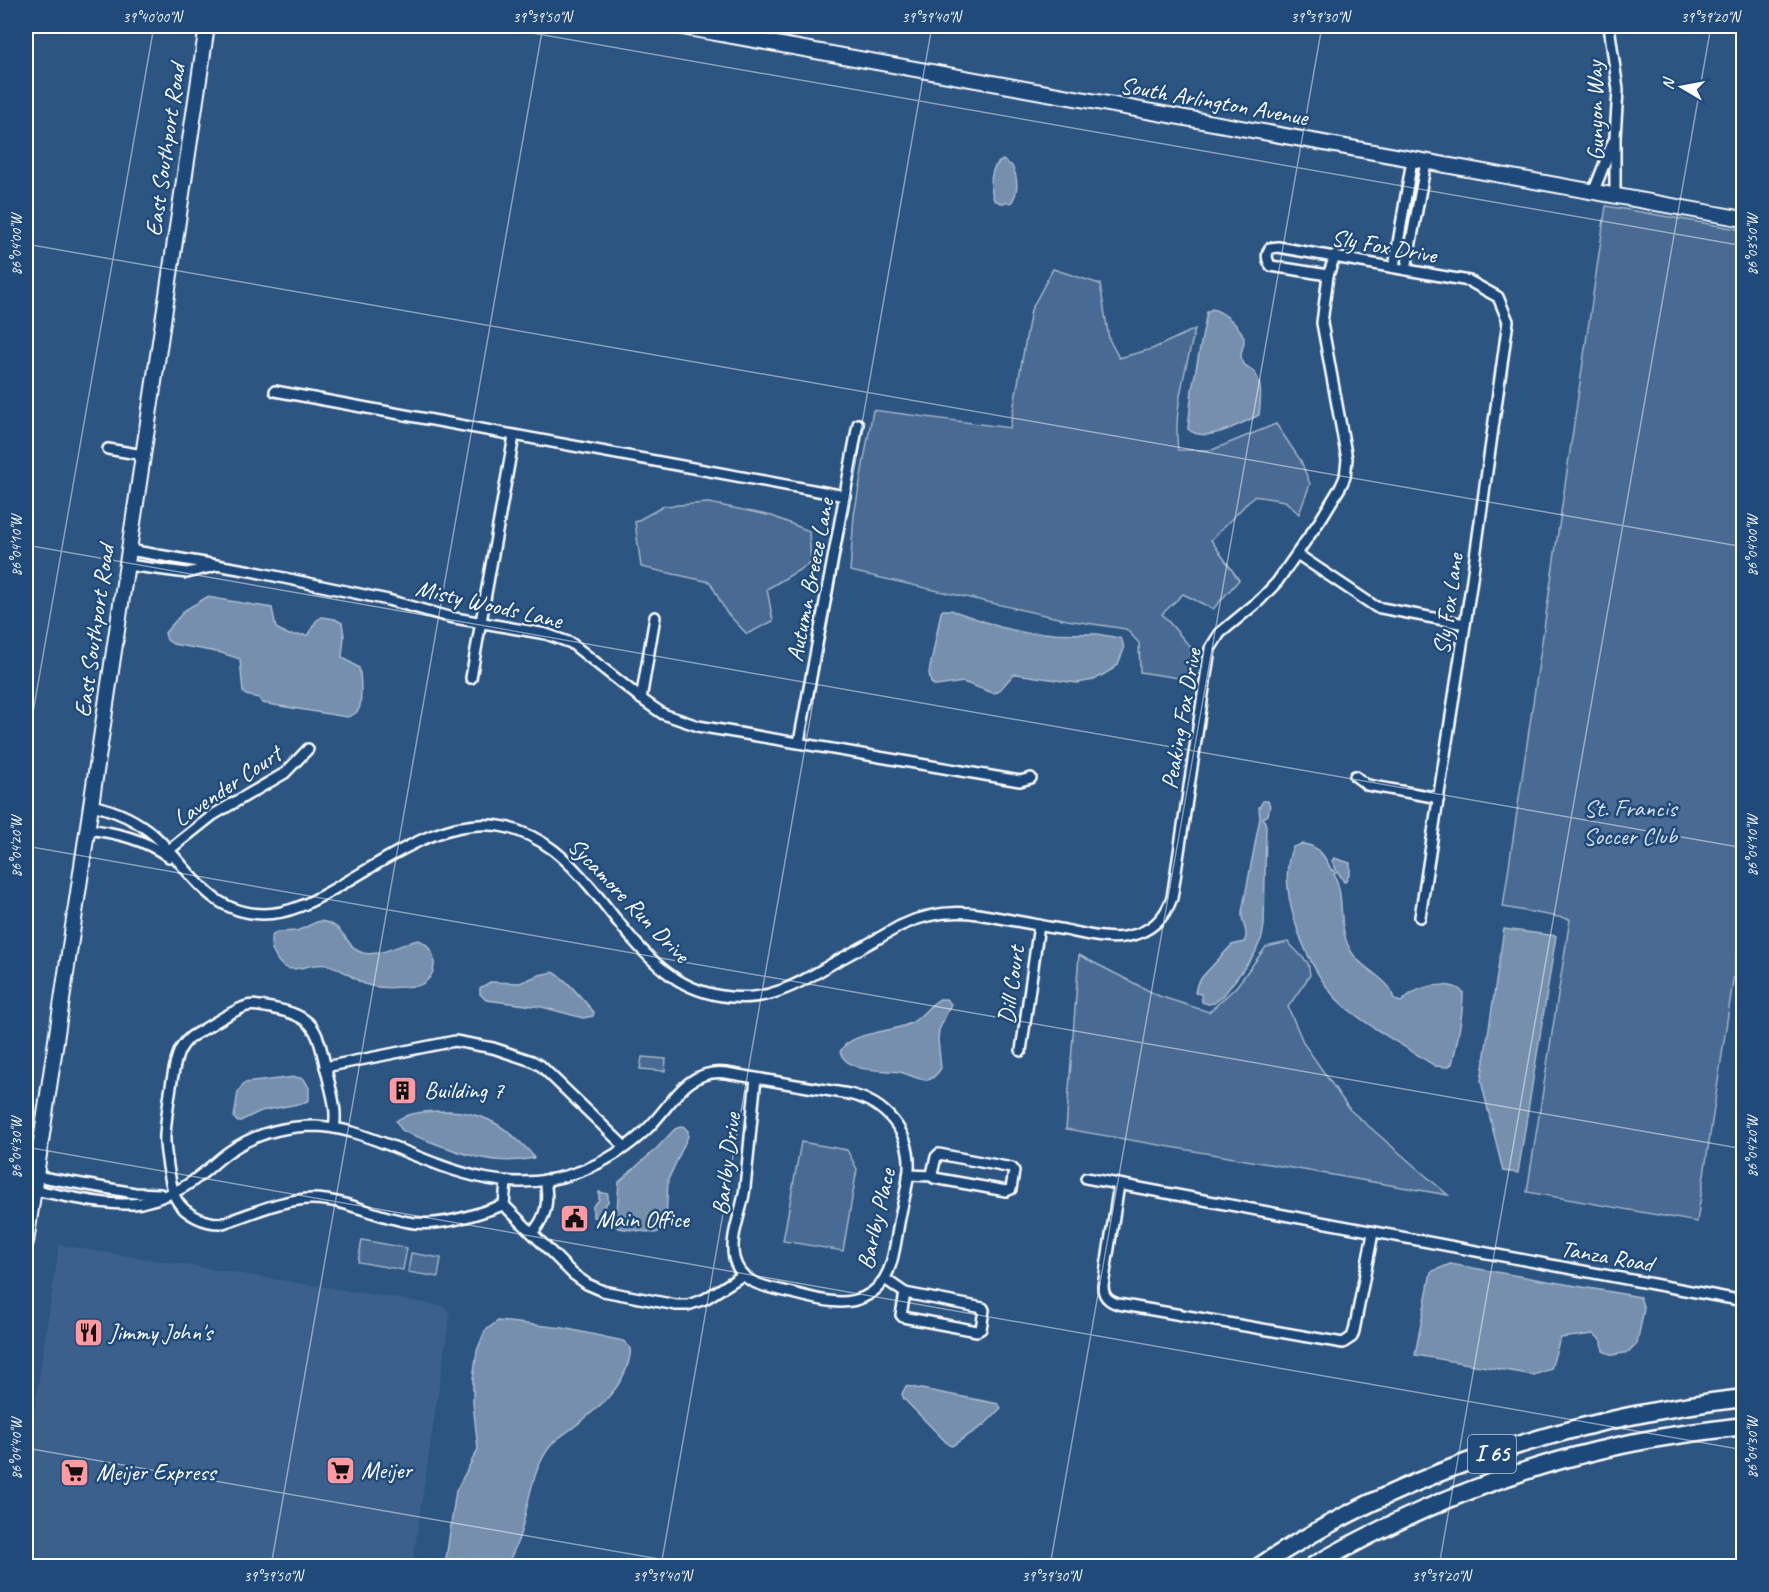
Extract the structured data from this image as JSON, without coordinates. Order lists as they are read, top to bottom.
{
  "streets": {
    "highway": ["I 65"],
    "main road": ["South Arlington Avenue", "East Southport Road"],
    "street": [
      "Gunyon Way",
      "Sly Fox Drive",
      "Autumn Breeze Lane",
      "Misty Woods Lane",
      "Sly Fox Lane",
      "Peaking Fox Drive",
      "Lavender Court",
      "Sycamore Run Drive",
      "Dill Court",
      "Barlby Drive",
      "Barlby Place",
      "Tanza Road"
    ]
  },
  "crossings": [
    ["South Arlington Avenue", "Gunyon Way"],
    ["East Southport Road", "Misty Woods Lane"],
    ["East Southport Road", "Sycamore Run Drive"],
    ["Sly Fox Drive", "Sly Fox Lane"],
    ["Sly Fox Drive", "Peaking Fox Drive"],
    ["Autumn Breeze Lane", "Misty Woods Lane"],
    ["Peaking Fox Drive", "Sycamore Run Drive"],
    ["Lavender Court", "Sycamore Run Drive"],
    ["Sycamore Run Drive", "Dill Court"],
    ["Barlby Drive", "Barlby Place"]
  ],
  "parks": ["St. Francis Soccer Club"],
  "places": {
    "building": ["Building 7"],
    "public building": ["Main Office"],
    "restaurant": ["Jimmy John's"],
    "supermarket": ["Meijer", "Meijer Express"]
  },
  "north": "left",
  "coordinates": [
    "39°40'00\"N",
    "39°39'50\"N",
    "39°39'40\"N",
    "39°39'30\"N",
    "39°39'20\"N",
    "86°03'50\"W",
    "86°04'00\"W",
    "86°04'10\"W",
    "86°04'20\"W",
    "86°04'30\"W",
    "86°04'40\"W"
  ]
}
